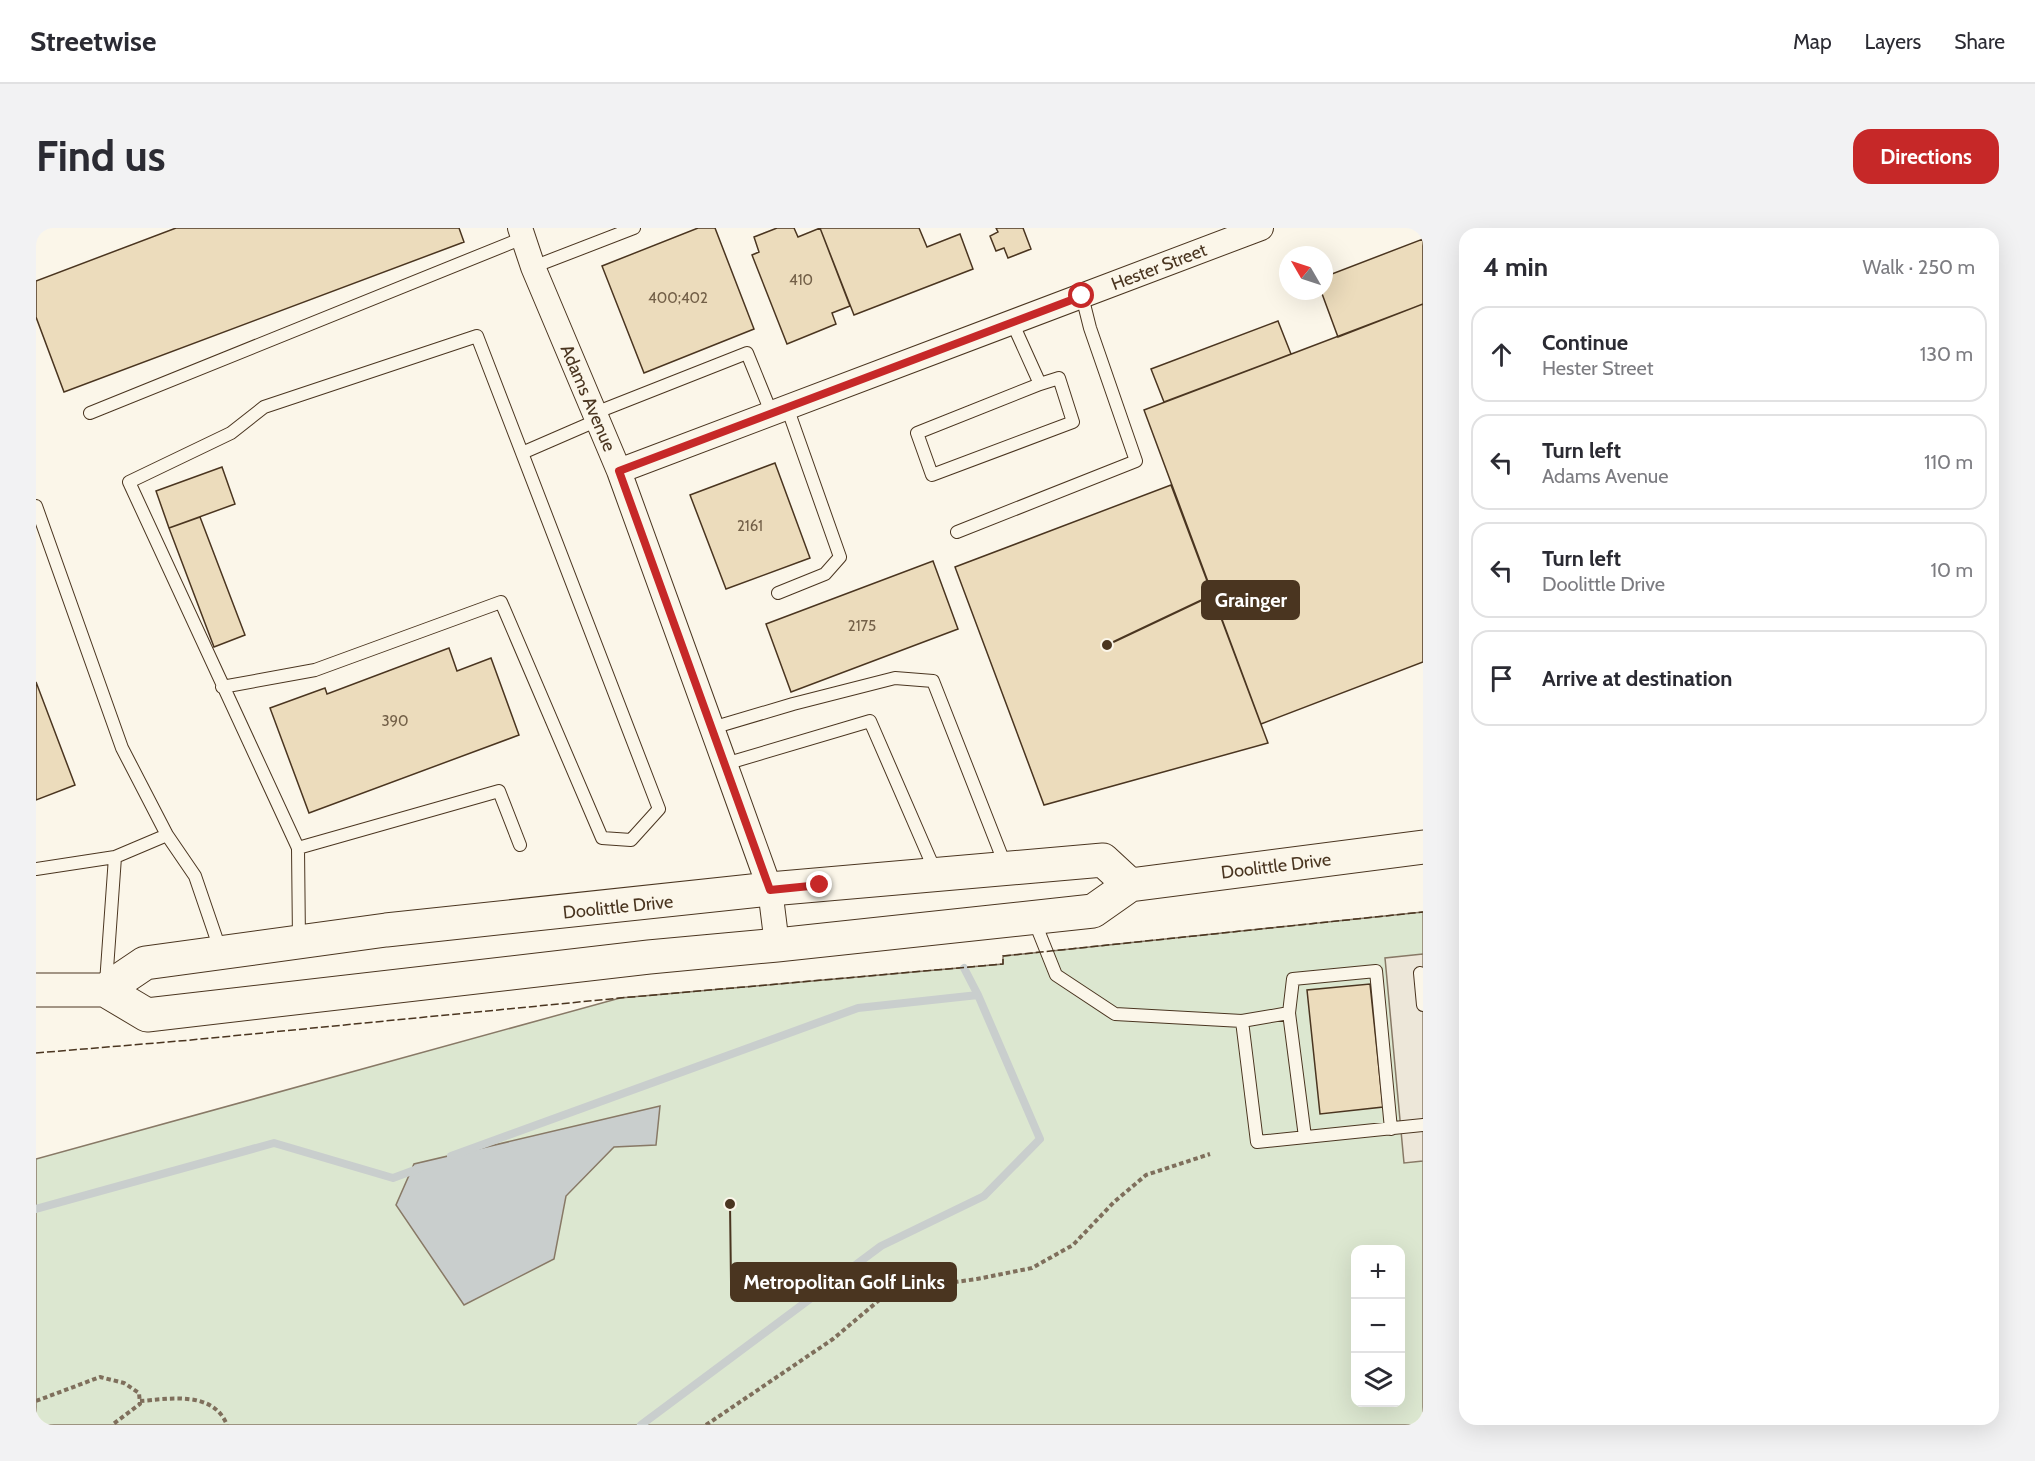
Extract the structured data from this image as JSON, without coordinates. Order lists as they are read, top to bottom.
{
  "streets": {
    "main road": ["Doolittle Drive"],
    "street": ["Hester Street", "Adams Avenue"]
  },
  "crossings": [
    ["Hester Street", "Adams Avenue"],
    ["Adams Avenue", "Doolittle Drive"]
  ],
  "places": ["Grainger", "Metropolitan Golf Links"],
  "house_numbers": [
    "410",
    "400;402",
    "2161",
    "2175",
    "390"
  ],
  "north": "top left",
  "page": {
    "header": "Streetwise",
    "nav": ["Map", "Layers", "Share"],
    "buttons": "Directions",
    "title": "Find us",
    "heading": ["4 min", "Walk · 250 m"],
    "list": [
      ["Continue", "Hester Street", "130 m"],
      ["Turn left", "Adams Avenue", "110 m"],
      ["Turn left", "Doolittle Drive", "10 m"],
      "Arrive at destination"
    ],
    "map_buttons": ["+", "−"]
  }
}
